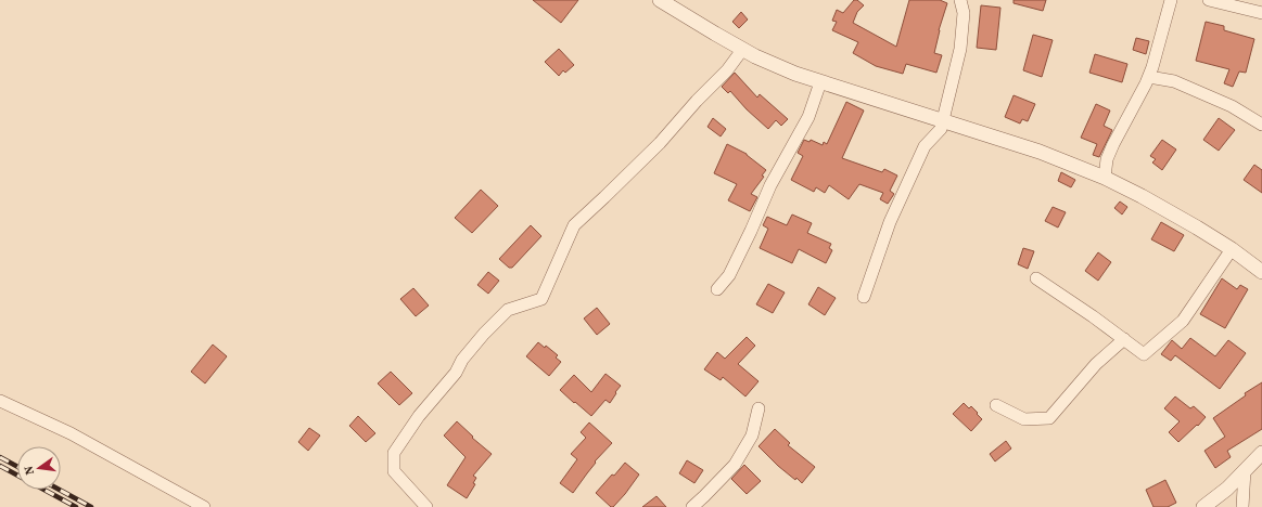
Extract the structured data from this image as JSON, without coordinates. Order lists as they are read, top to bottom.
{
  "north": "left"
}
